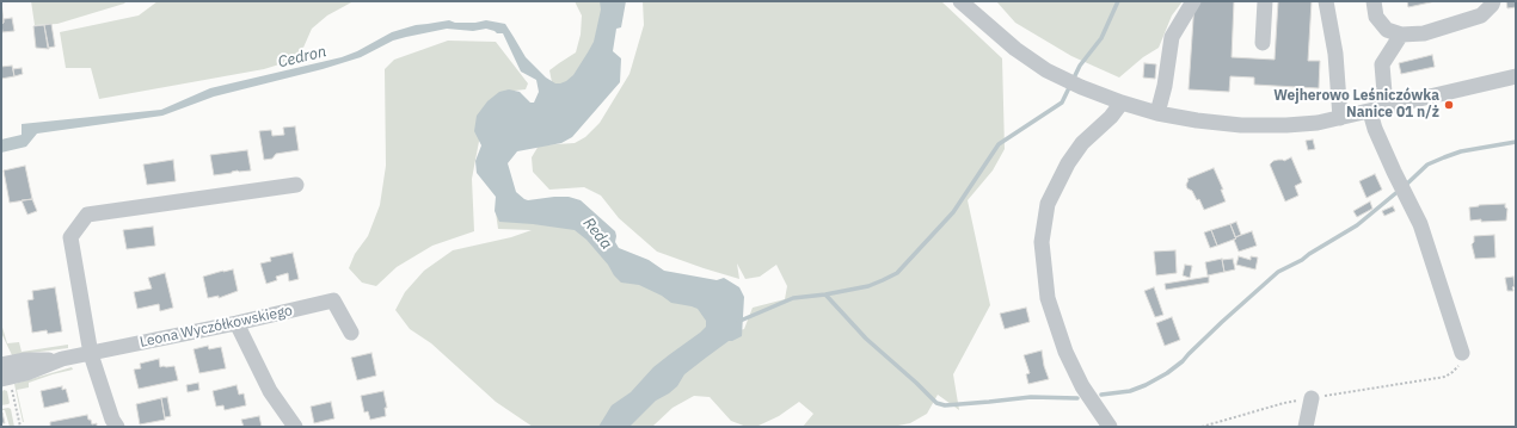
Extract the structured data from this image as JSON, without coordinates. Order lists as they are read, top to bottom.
{
  "streets": {
    "street": ["Leona Wyczółkowskiego"]
  },
  "water": ["Cedron", "Reda"],
  "places": ["Wejherowo Leśniczówka Nanice 01 n/ż"]
}
